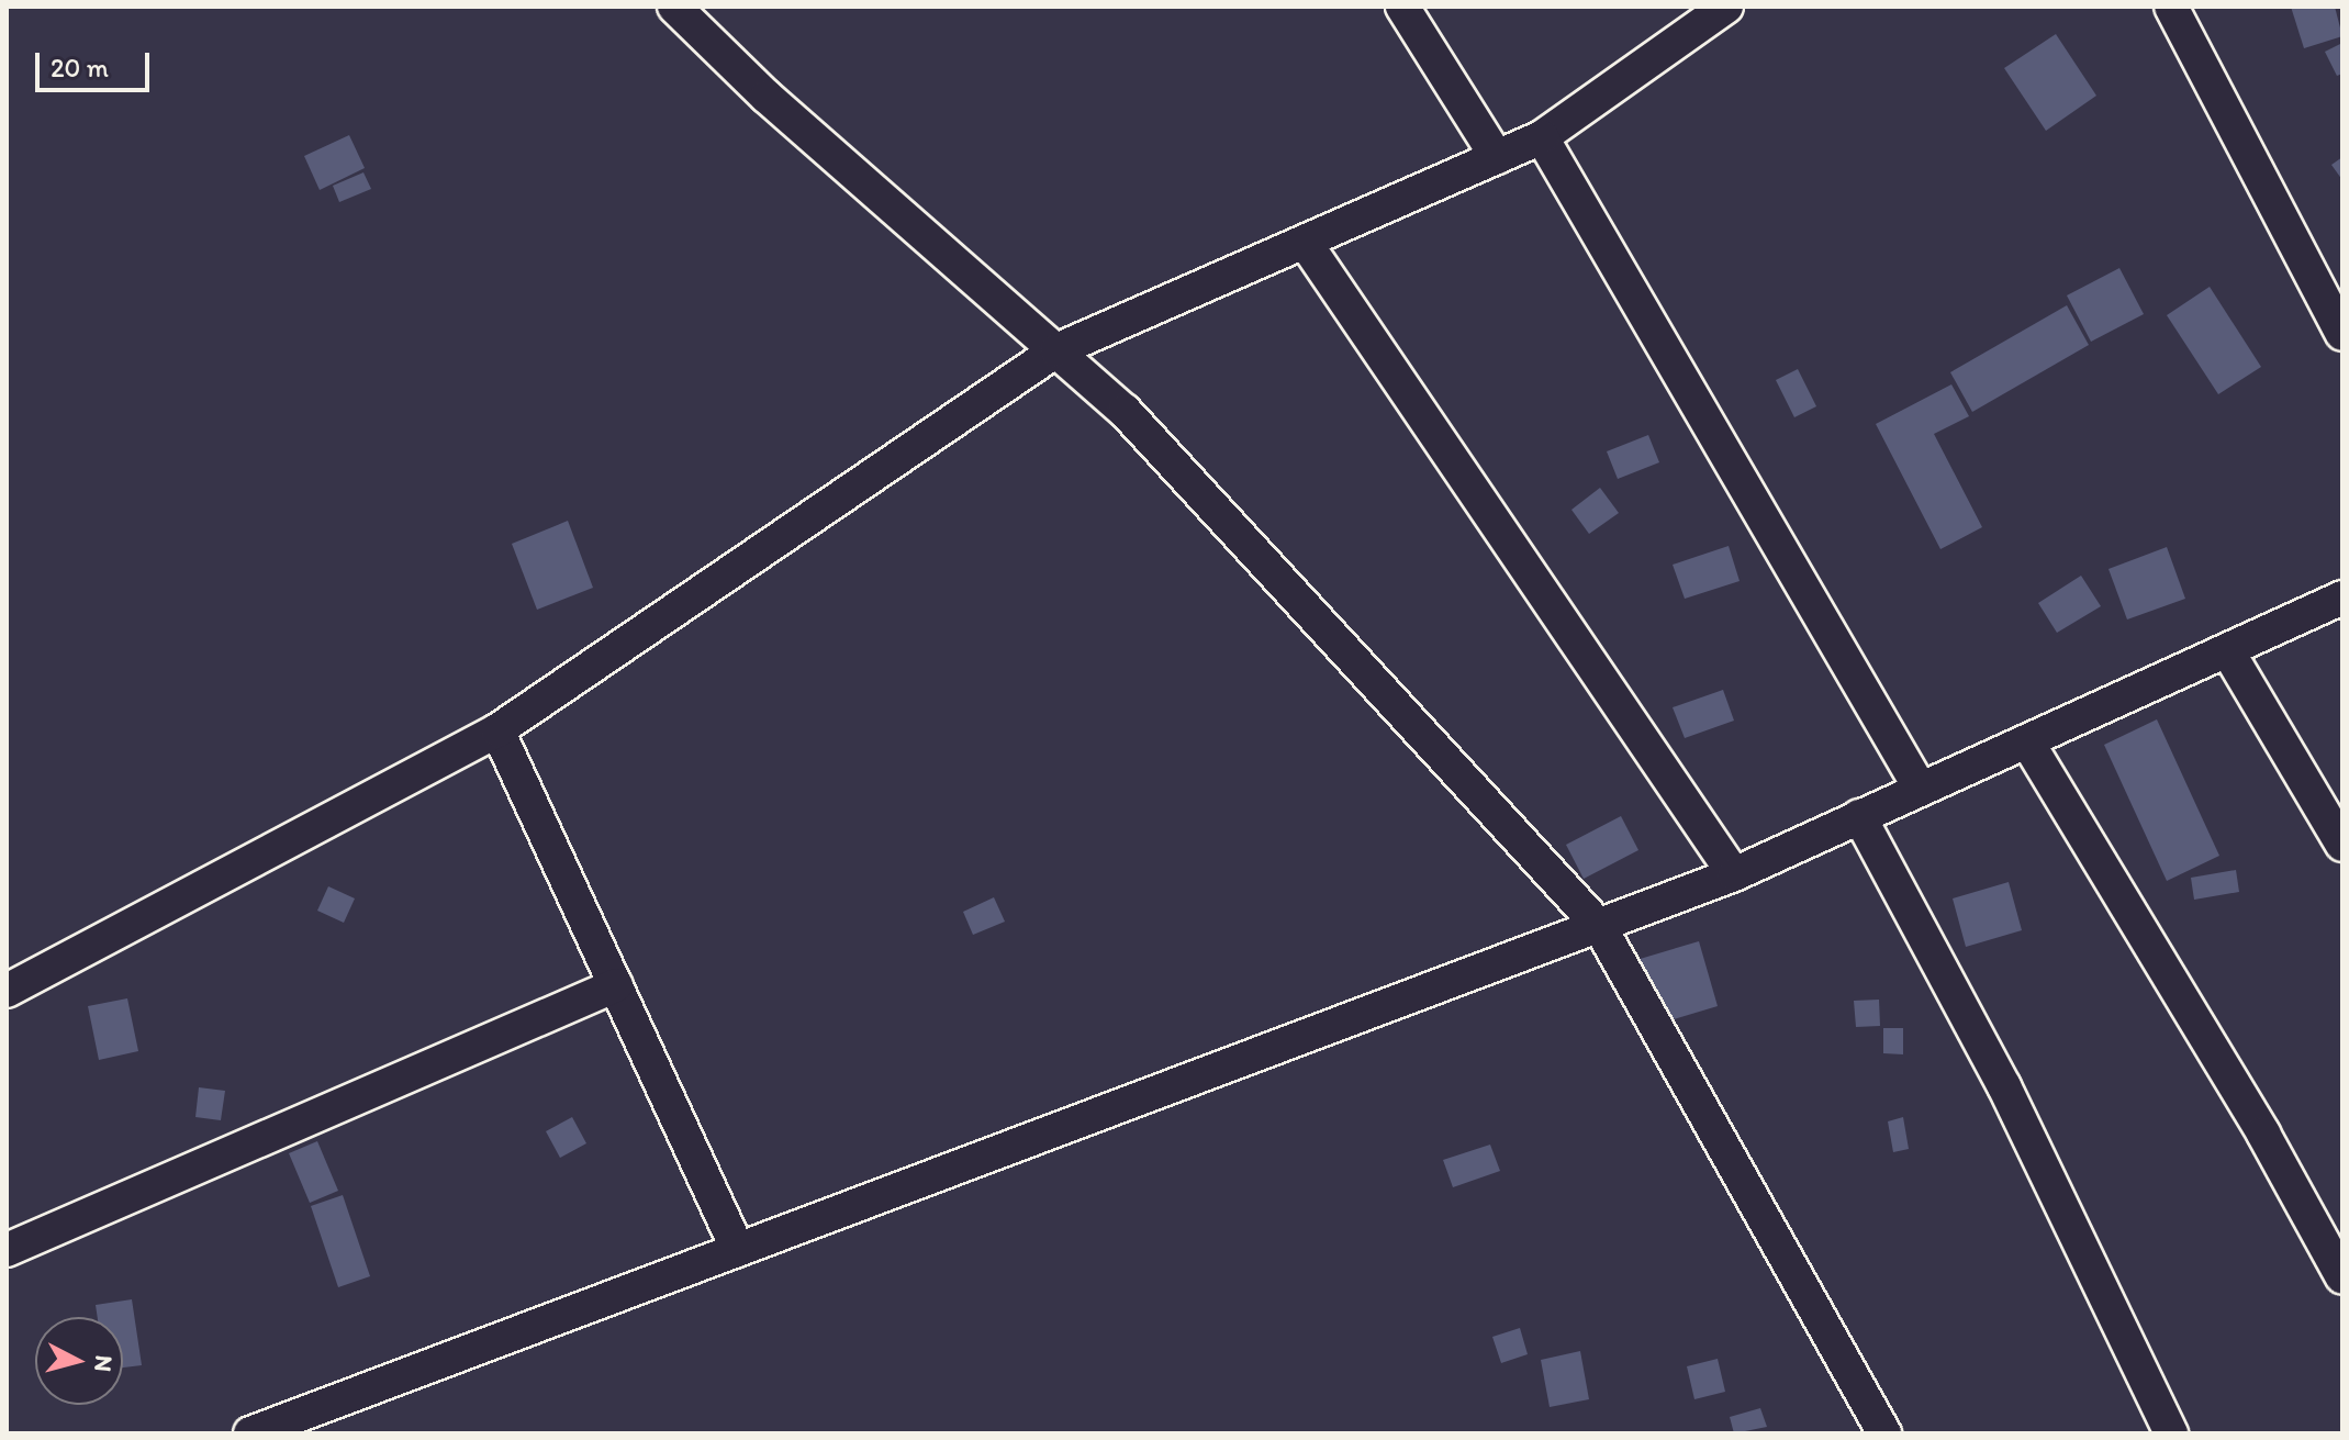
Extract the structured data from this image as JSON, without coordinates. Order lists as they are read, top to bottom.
{
  "scale_bar": "20 m",
  "north": "right"
}
